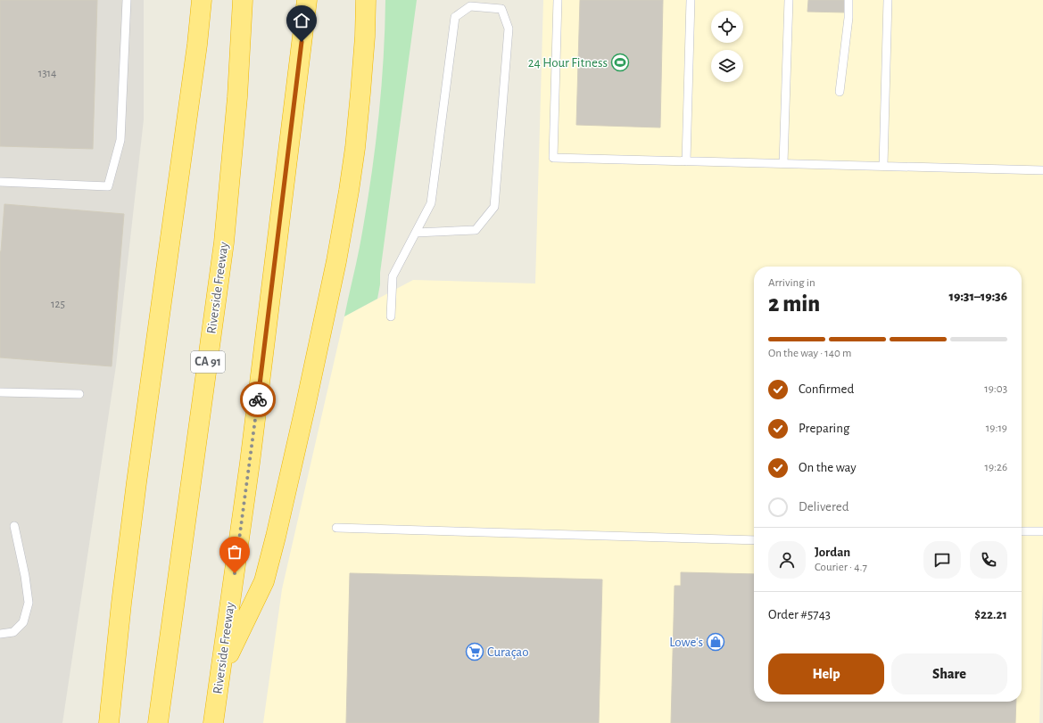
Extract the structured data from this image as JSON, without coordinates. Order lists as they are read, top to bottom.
{
  "streets": {
    "highway": ["Riverside Freeway", "CA 91"]
  },
  "places": {
    "sports": ["24 Hour Fitness"],
    "shop": ["Lowe's"],
    "supermarket": ["Curaçao"]
  },
  "house_numbers": ["1314", "125"],
  "page": {
    "heading": ["2 min", "Arriving in", "19:31–19:36"],
    "panel": [
      "Jordan",
      "Courier · 4.7",
      "Order #5743",
      "$22.21"
    ],
    "bar": "On the way · 140 m",
    "list": [
      ["Confirmed", "19:03"],
      ["Preparing", "19:19"],
      ["On the way", "19:26"],
      "Delivered"
    ],
    "buttons": ["Help", "Share"]
  }
}
